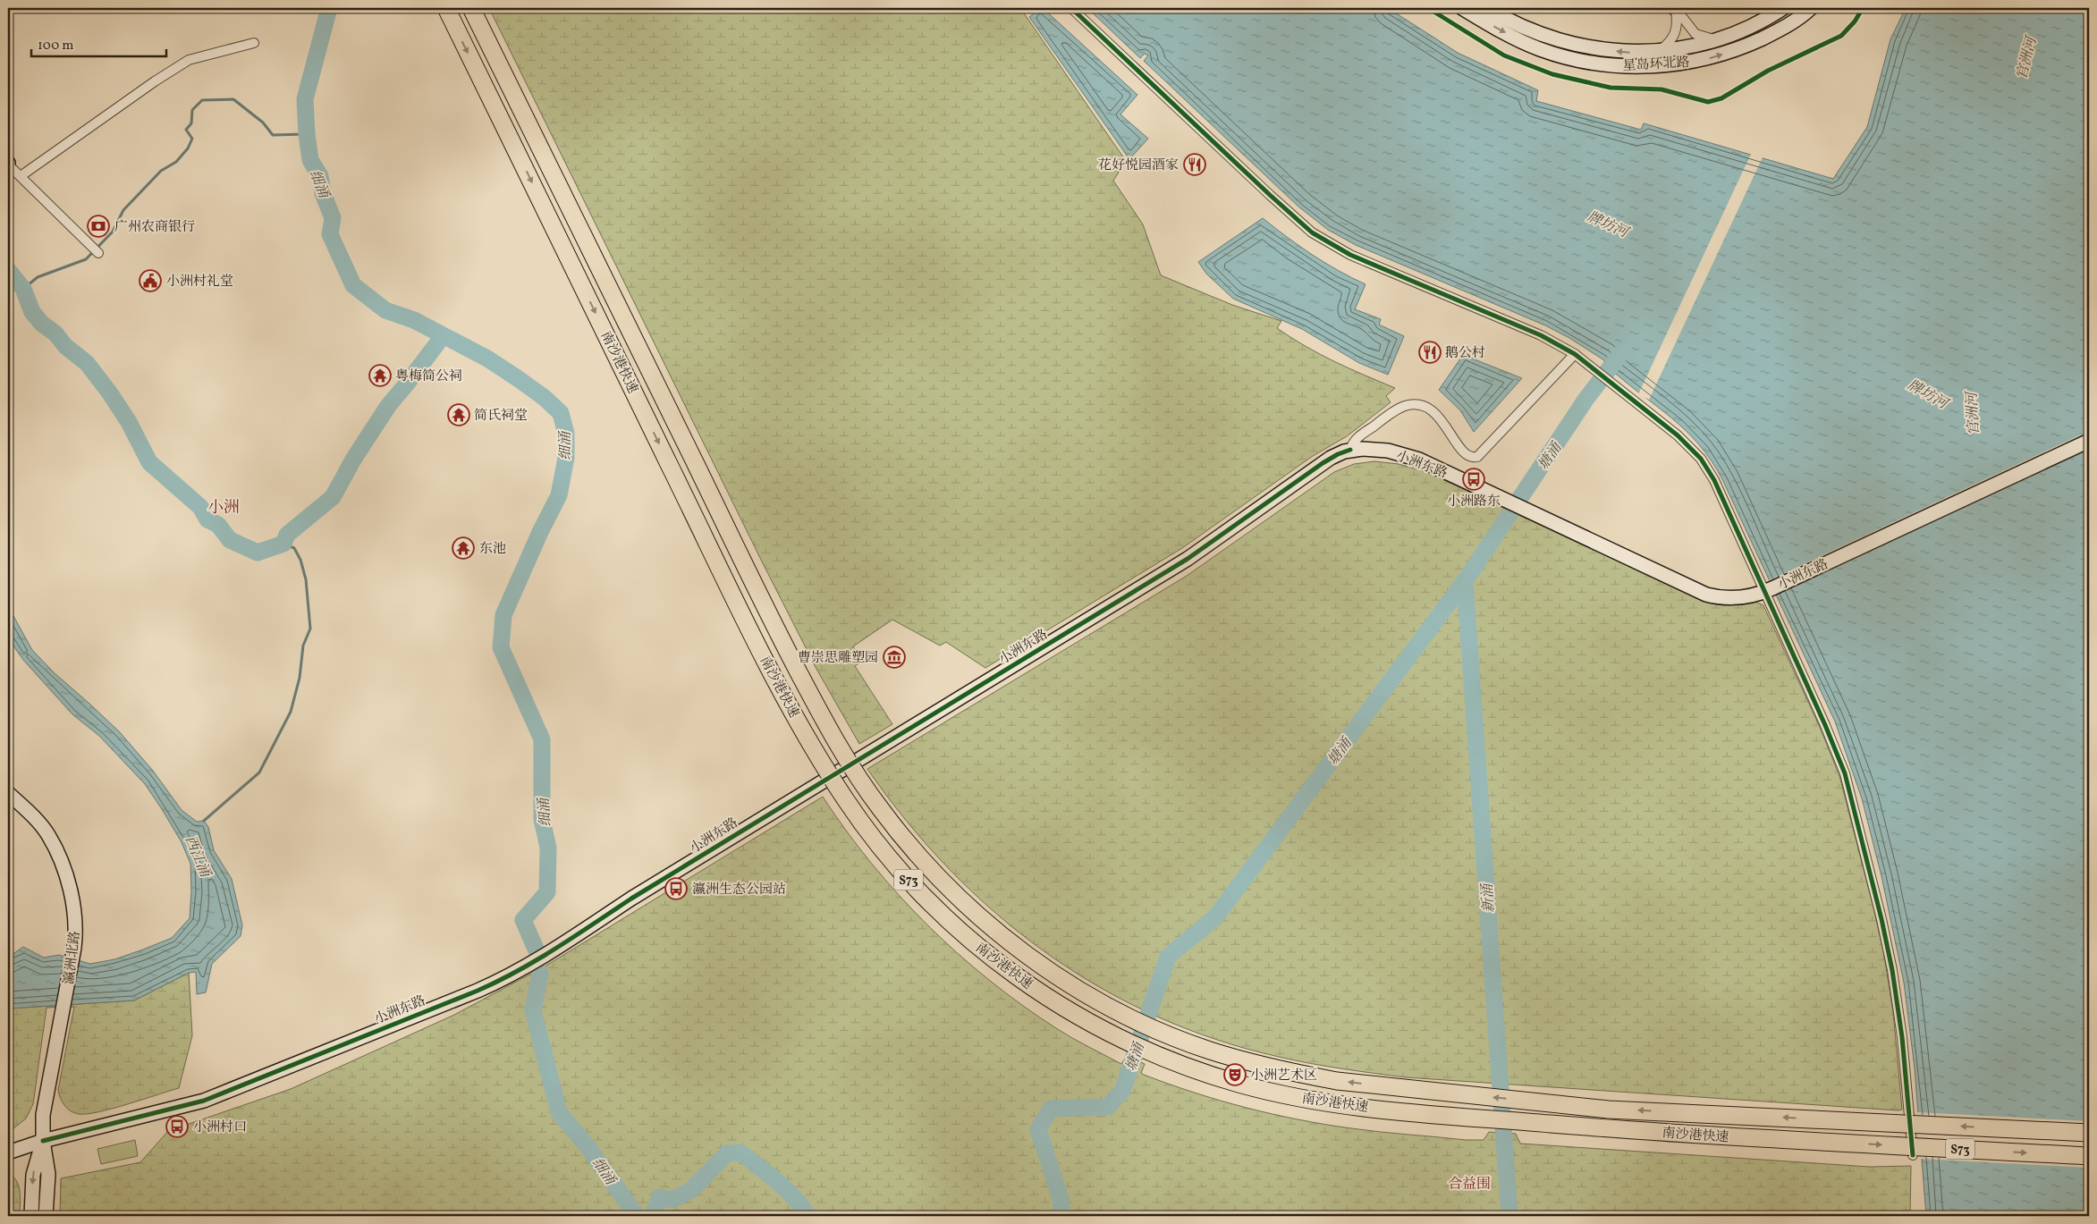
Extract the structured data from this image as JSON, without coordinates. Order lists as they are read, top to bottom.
{
  "streets": {
    "highway": ["南沙港快速", "S73"],
    "main road": ["星岛环北路", "小洲东路", "瀛洲北路"]
  },
  "crossings": [
    ["小洲东路", "瀛洲北路"]
  ],
  "districts": ["小洲", "合益围"],
  "water": [
    "官洲河",
    "细涌",
    "牌坊河",
    "塘涌",
    "西江涌",
    "新涌"
  ],
  "places": {
    "restaurant": ["花好悦园酒家", "鹅公村"],
    "bank": ["广州农商银行"],
    "public building": ["小洲村礼堂"],
    "temple": ["粤梅简公祠", "简氏祠堂", "东池"],
    "bus stop": ["小洲路东", "瀛洲生态公园站", "小洲村口"],
    "museum": ["曹崇思雕塑园"],
    "theatre": ["小洲艺术区"]
  },
  "scale_bar": "100 m"
}
